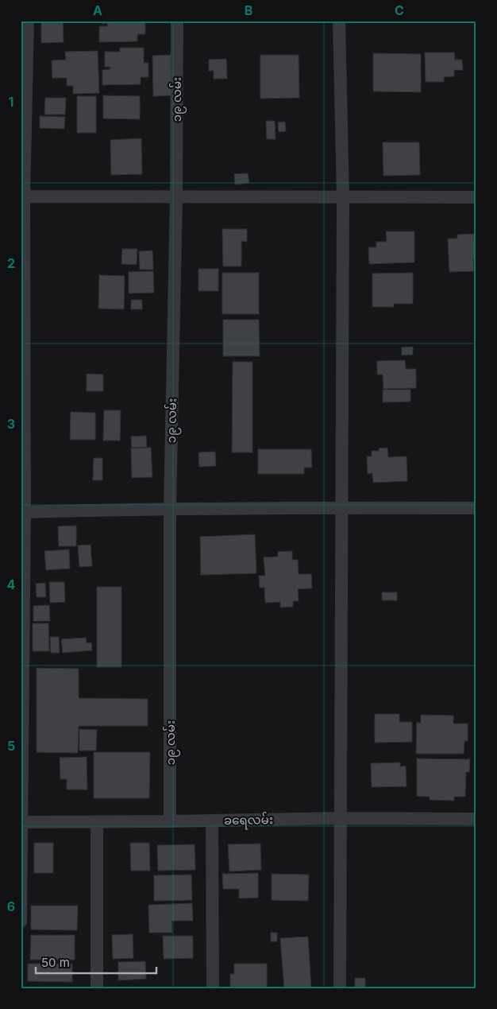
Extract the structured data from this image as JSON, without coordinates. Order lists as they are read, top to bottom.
{
  "streets": {
    "street": ["၁၉ လမ်း", "ခရေလမ်း"]
  },
  "crossings": [
    ["၁၉ လမ်း", "ခရေလမ်း"]
  ],
  "scale_bar": "50 m",
  "grid": {
    "columns": ["A", "B", "C"],
    "rows": [
      "1",
      "2",
      "3",
      "4",
      "5",
      "6"
    ]
  }
}
